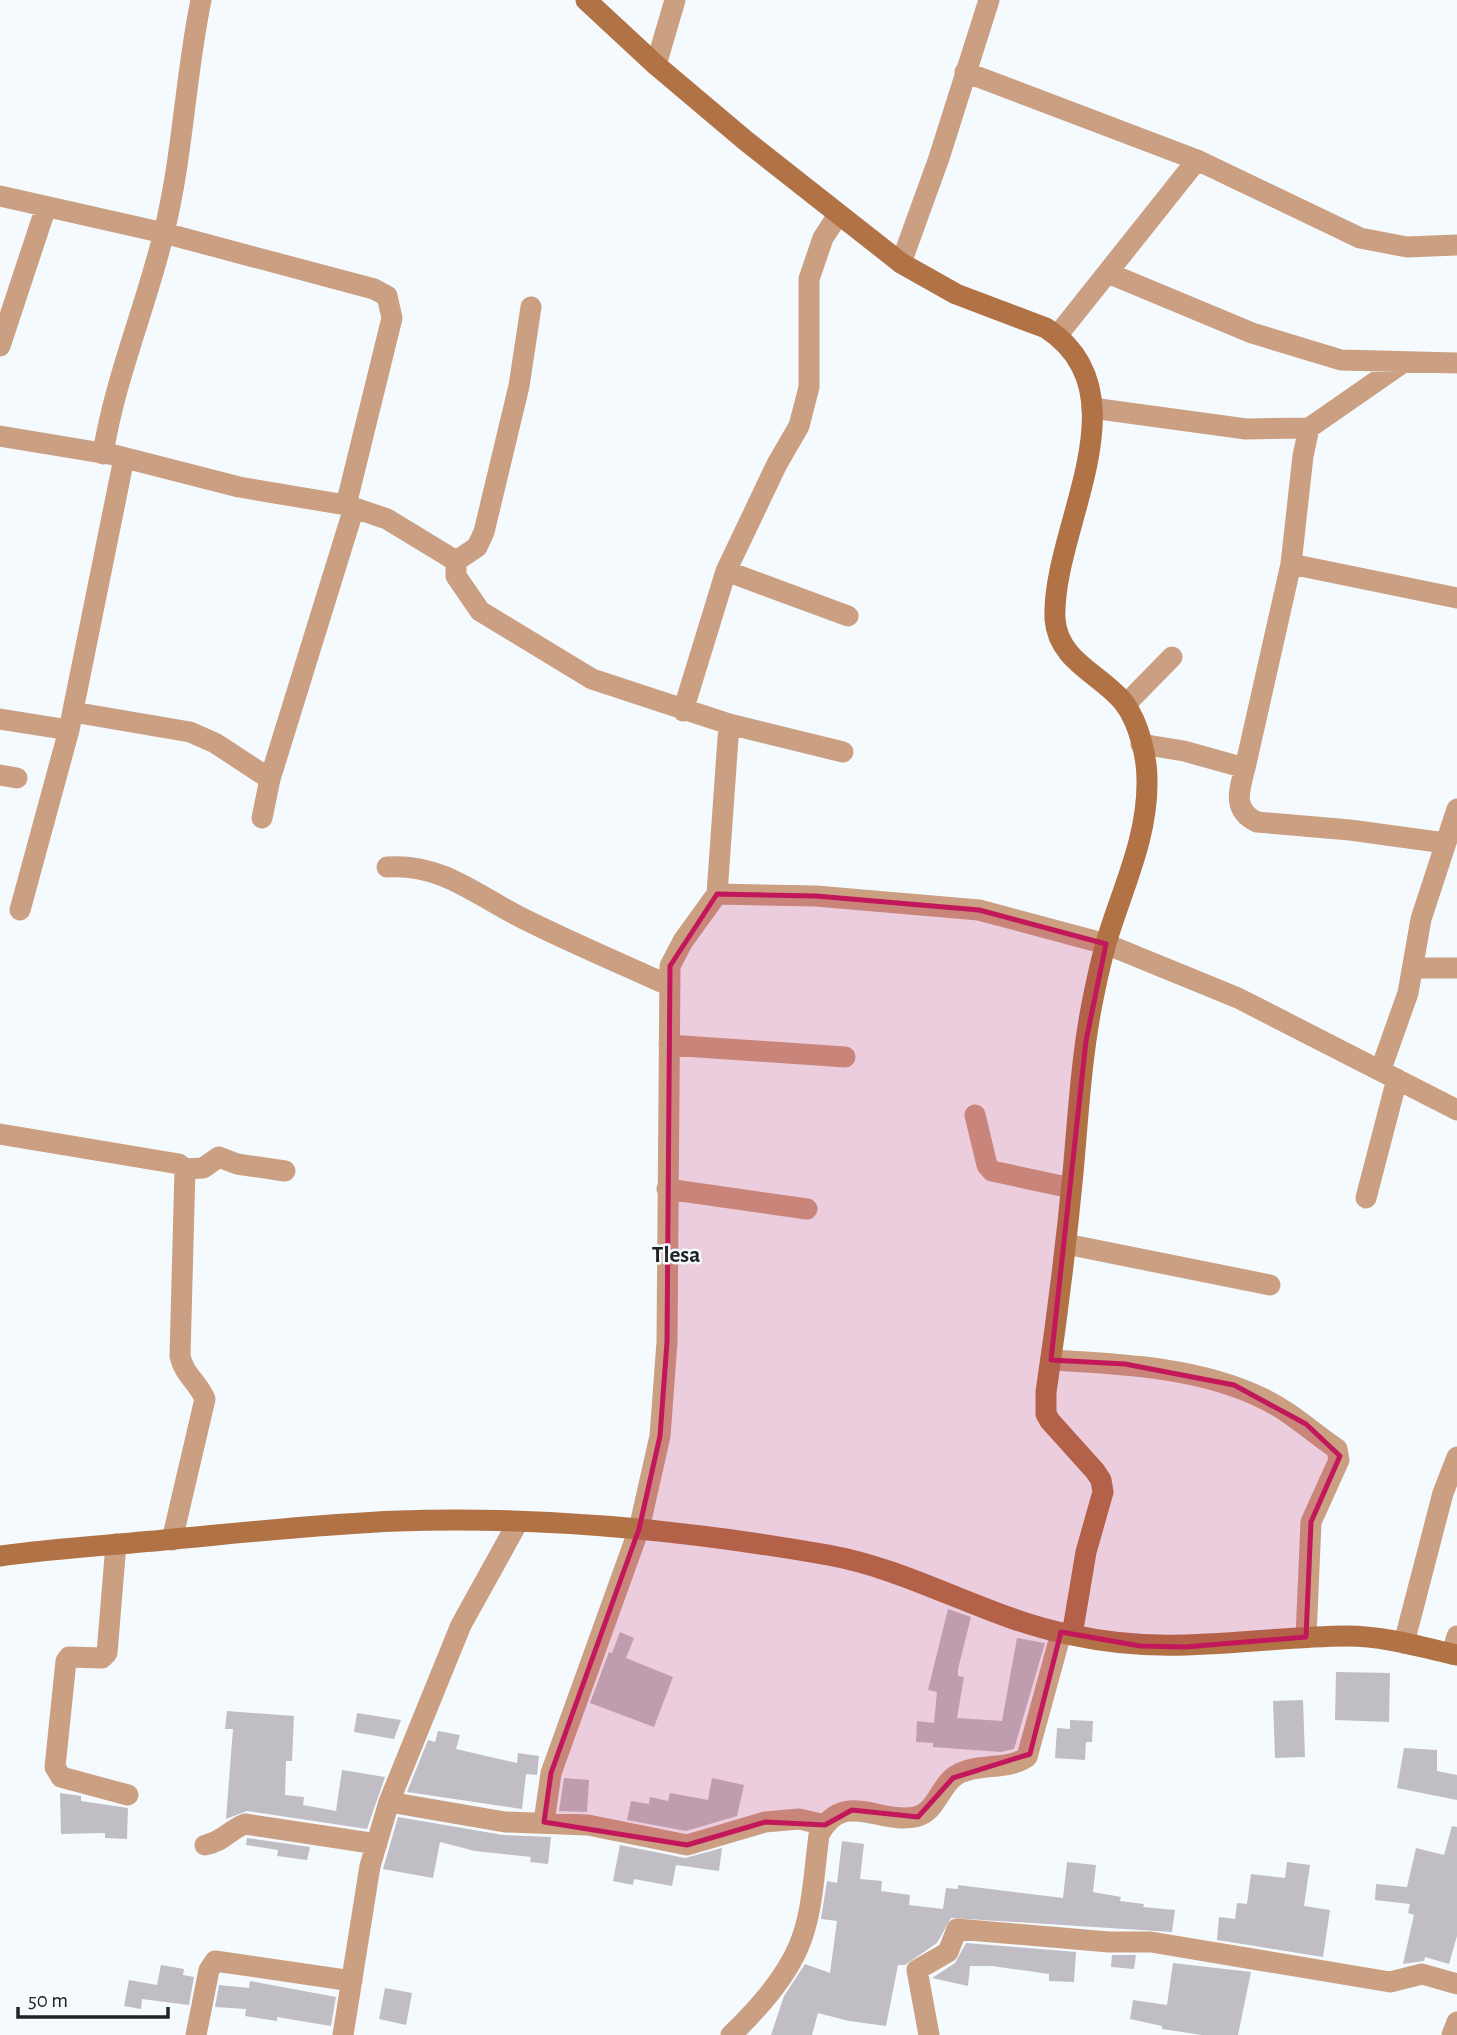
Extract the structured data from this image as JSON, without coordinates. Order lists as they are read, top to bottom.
{
  "districts": ["Tlesa"],
  "scale_bar": "50 m"
}
